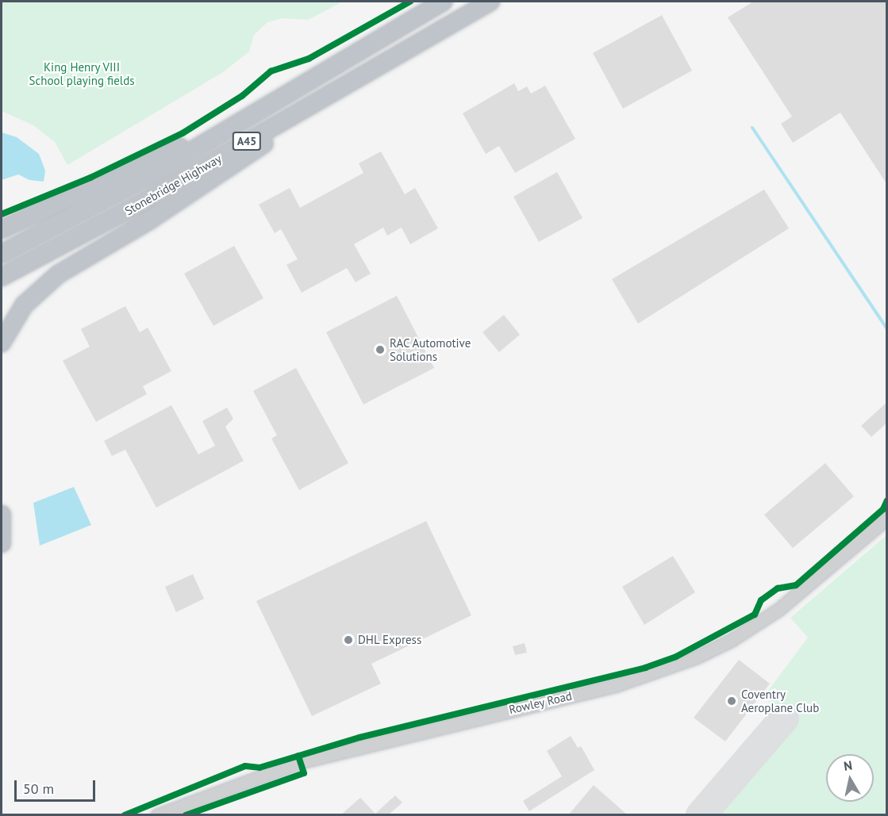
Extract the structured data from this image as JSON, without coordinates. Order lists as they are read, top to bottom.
{
  "streets": {
    "highway": ["A45", "Stonebridge Highway"],
    "street": ["Rowley Road"]
  },
  "parks": ["King Henry VIII School playing fields"],
  "places": ["RAC Automotive Solutions", "DHL Express", "Coventry Aeroplane Club"],
  "scale_bar": "50 m",
  "north": "top"
}
